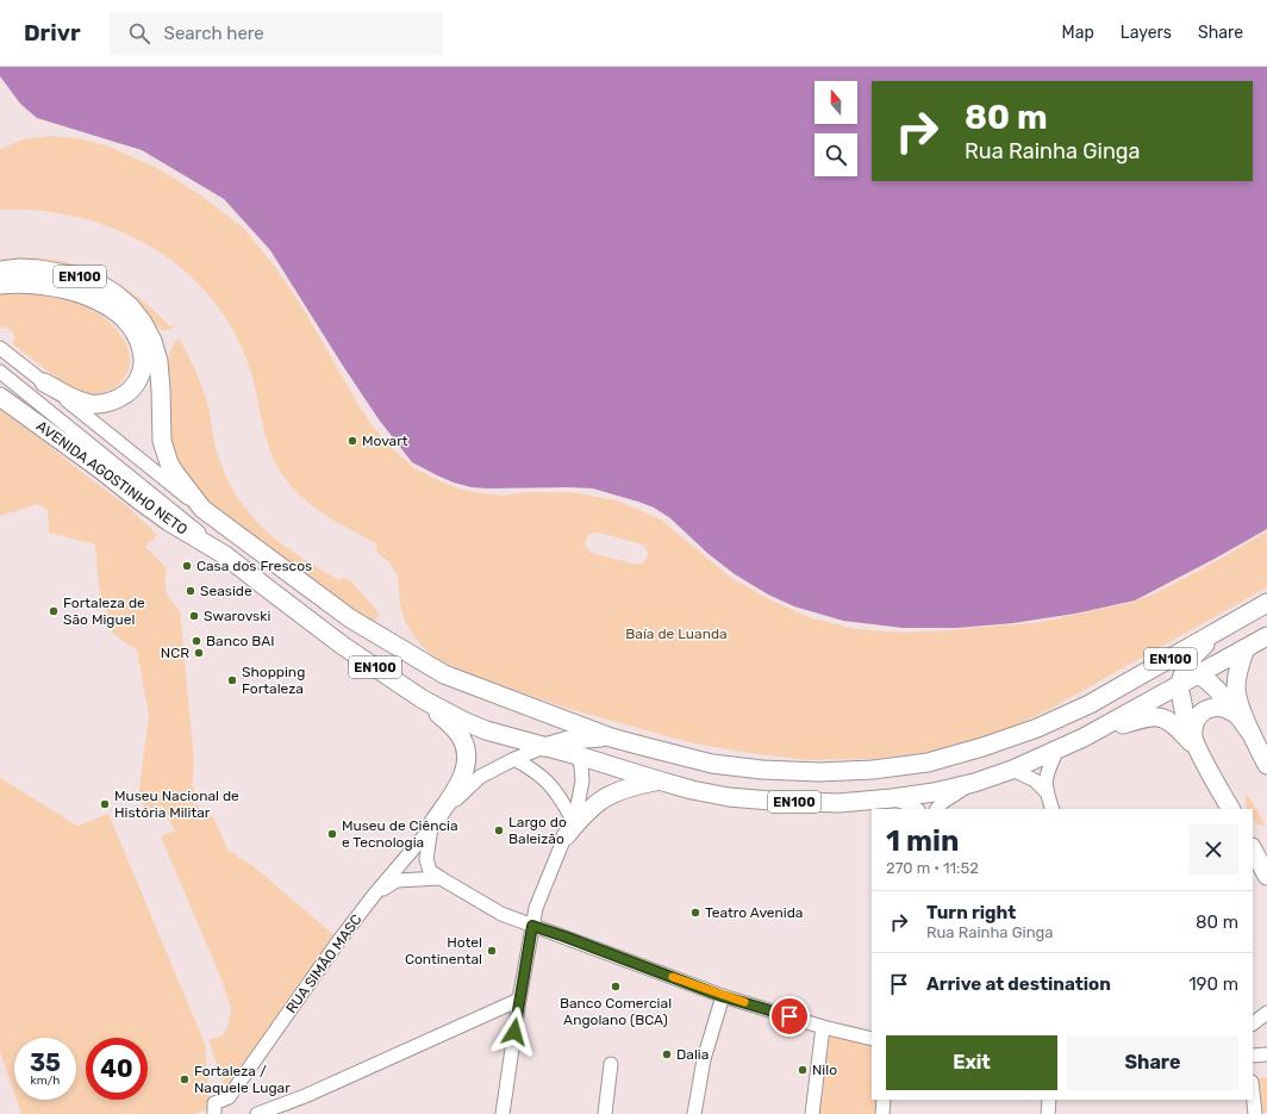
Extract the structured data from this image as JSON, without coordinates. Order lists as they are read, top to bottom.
{
  "streets": {
    "main road": ["EN100", "AVENIDA AGOSTINHO NETO"],
    "street": ["RUA SIMÃO MASC"]
  },
  "crossings": [
    ["EN100", "AVENIDA AGOSTINHO NETO"]
  ],
  "parks": ["Baía de Luanda"],
  "places": [
    "Movart",
    "Casa dos Frescos",
    "Seaside",
    "Fortaleza de São Miguel",
    "Swarovski",
    "Banco BAI",
    "NCR",
    "Shopping Fortaleza",
    "Museu Nacional de História Militar",
    "Largo do Baleizão",
    "Museu de Ciência e Tecnologia",
    "Teatro Avenida",
    "Hotel Continental",
    "Banco Comercial Angolano (BCA)",
    "Dalia",
    "Nilo",
    "Fortaleza / Naquele Lugar"
  ],
  "north": "top",
  "page": {
    "header": "Drivr",
    "search": "Search here",
    "nav": ["Map", "Layers", "Share"],
    "turn": ["80 m", "Rua Rainha Ginga"],
    "heading": ["1 min", "270 m · 11:52"],
    "list": [
      {
        "name": "Turn right",
        "note": "Rua Rainha Ginga",
        "value": "80 m"
      },
      {
        "name": "Arrive at destination",
        "value": "190 m"
      }
    ],
    "buttons": ["Exit", "Share"],
    "speed": "35 km/h",
    "limit": "40"
  }
}
